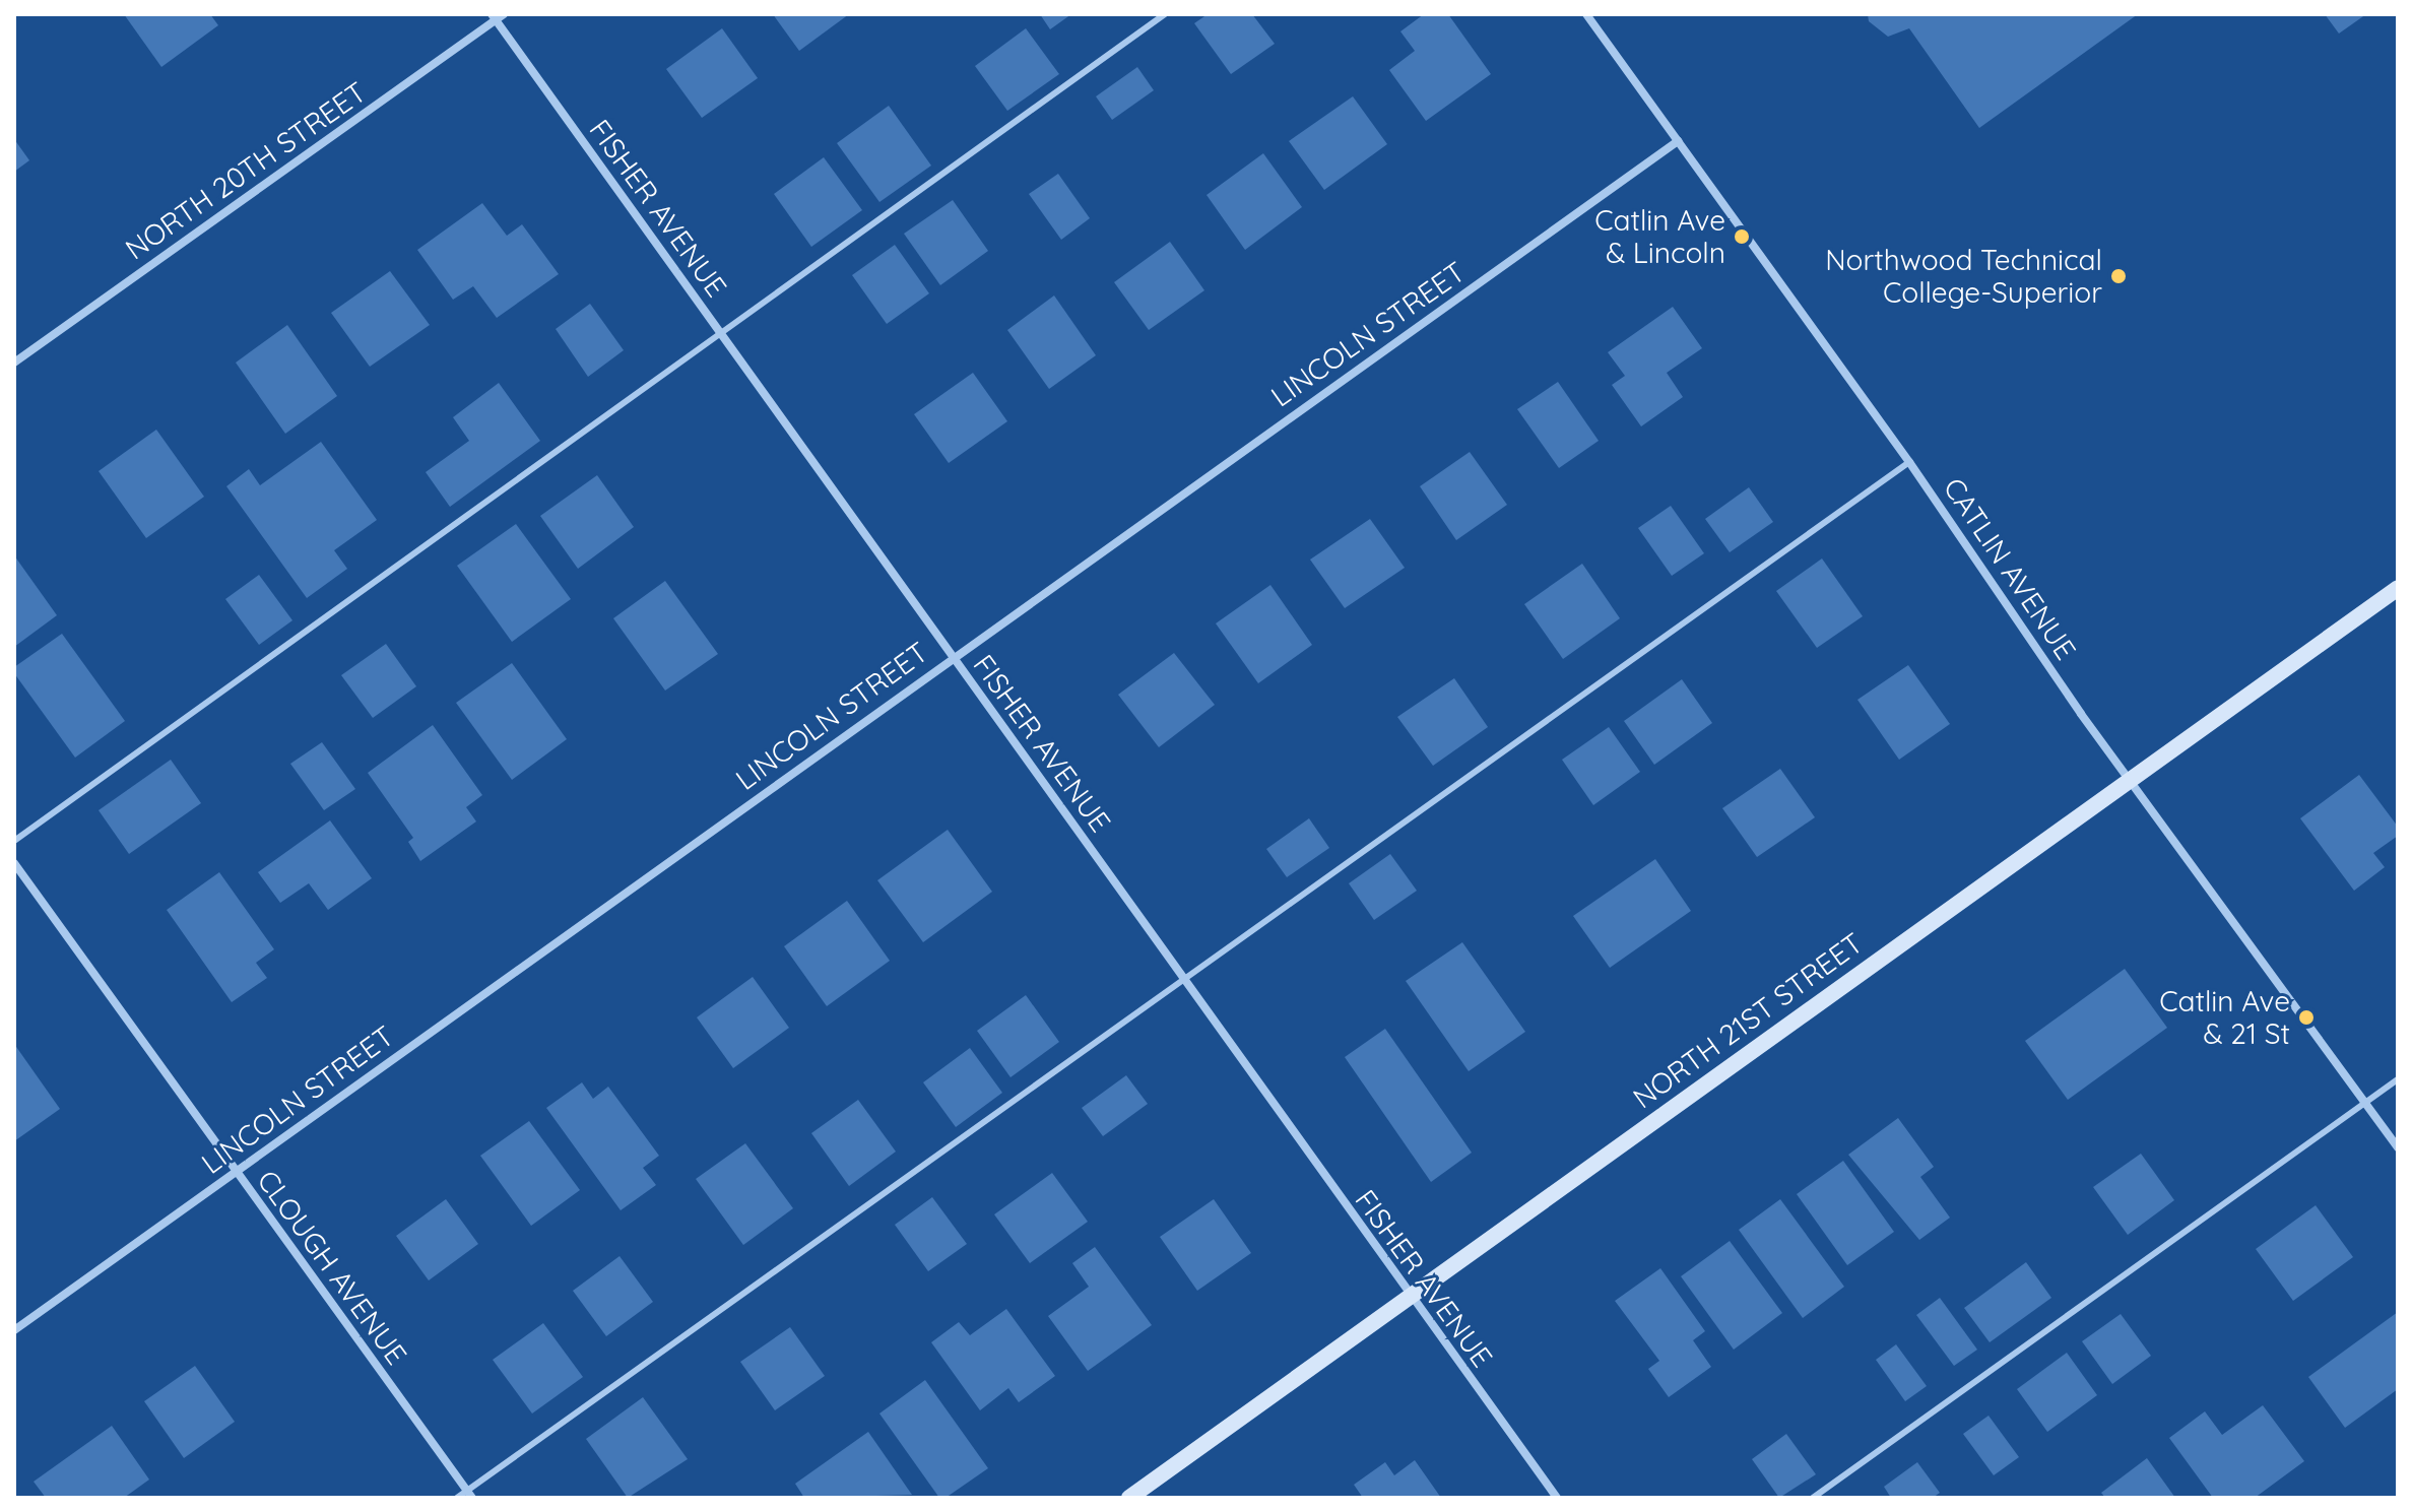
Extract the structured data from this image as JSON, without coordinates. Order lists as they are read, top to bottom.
{
  "streets": {
    "street": [
      "NORTH 20TH STREET",
      "FISHER AVENUE",
      "LINCOLN STREET",
      "CATLIN AVENUE",
      "NORTH 21ST STREET",
      "CLOUGH AVENUE"
    ]
  },
  "crossings": [
    ["NORTH 20TH STREET", "FISHER AVENUE"],
    ["FISHER AVENUE", "LINCOLN STREET"],
    ["FISHER AVENUE", "NORTH 21ST STREET"],
    ["LINCOLN STREET", "CATLIN AVENUE"],
    ["LINCOLN STREET", "CLOUGH AVENUE"],
    ["CATLIN AVENUE", "NORTH 21ST STREET"]
  ],
  "places": ["Catlin Ave & Lincoln", "Northwood Technical College-Superior", "Catlin Ave & 21 St"]
}
